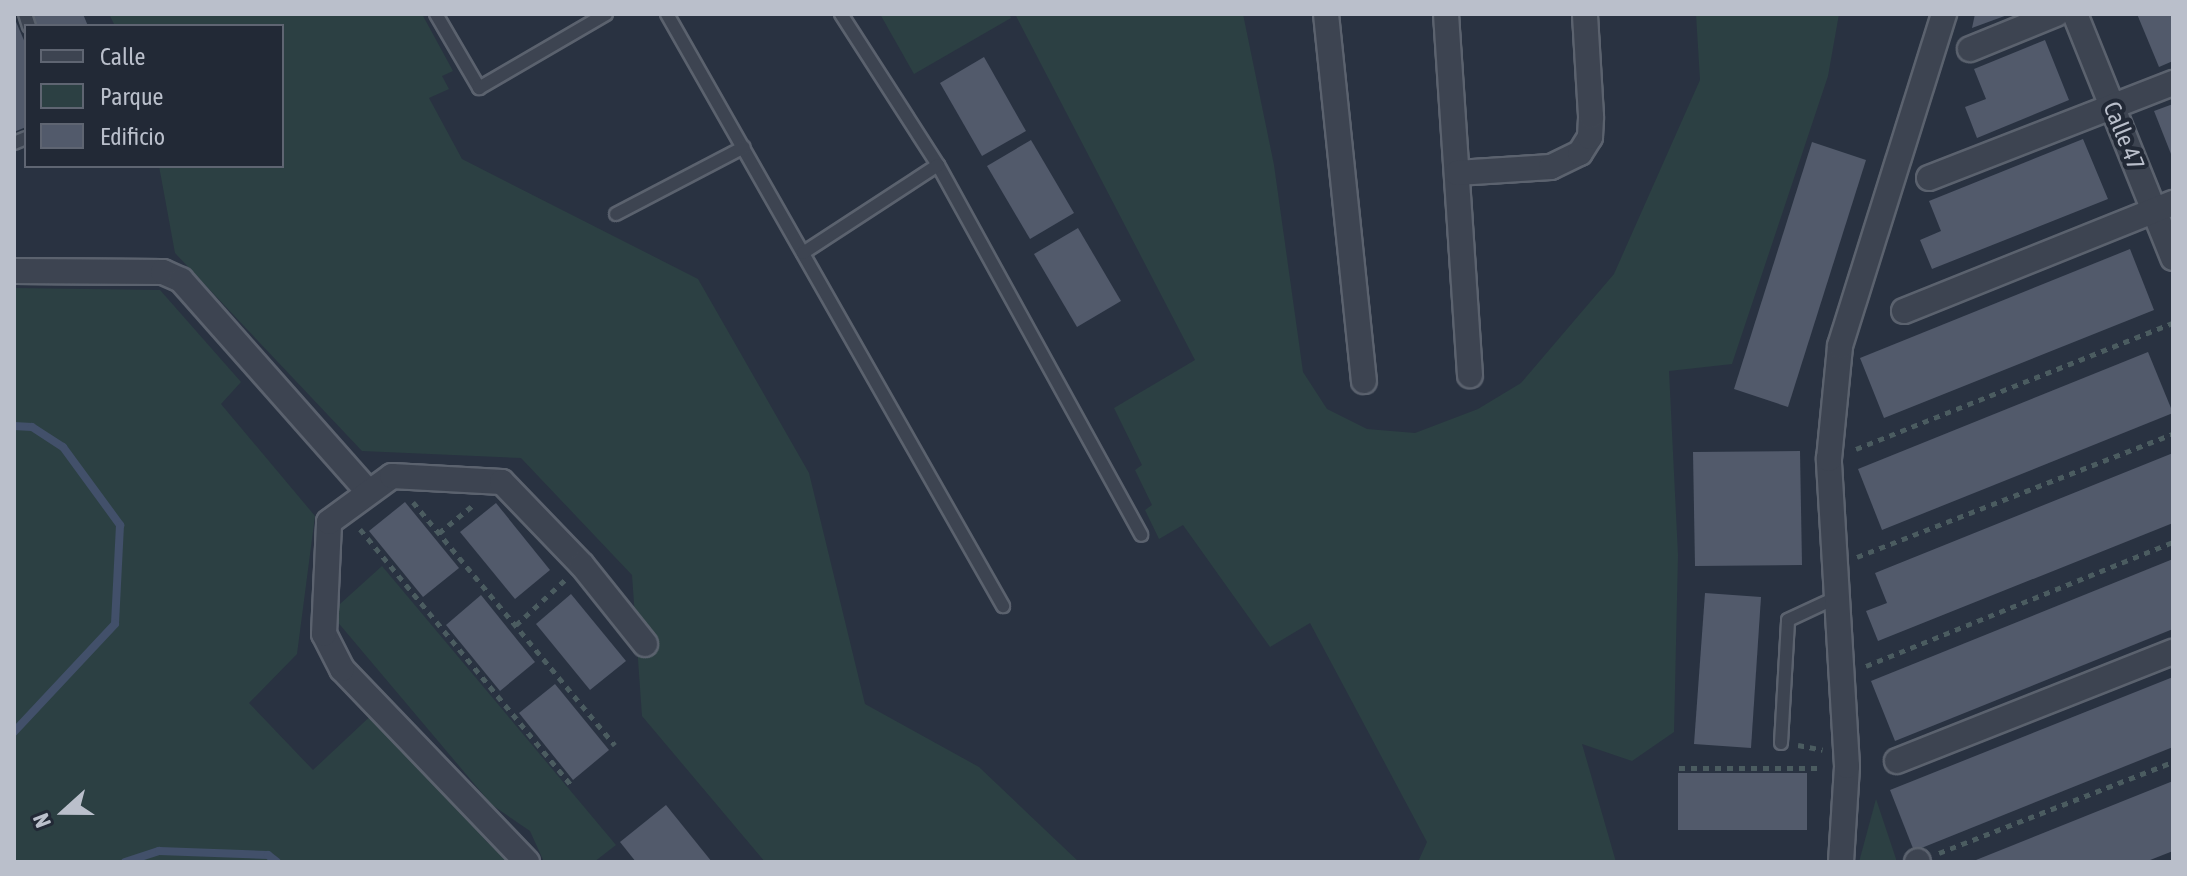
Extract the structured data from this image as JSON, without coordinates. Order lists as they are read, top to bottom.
{
  "streets": {
    "street": ["Calle 47"]
  },
  "legend": ["Calle", "Parque", "Edificio"],
  "north": "left"
}
